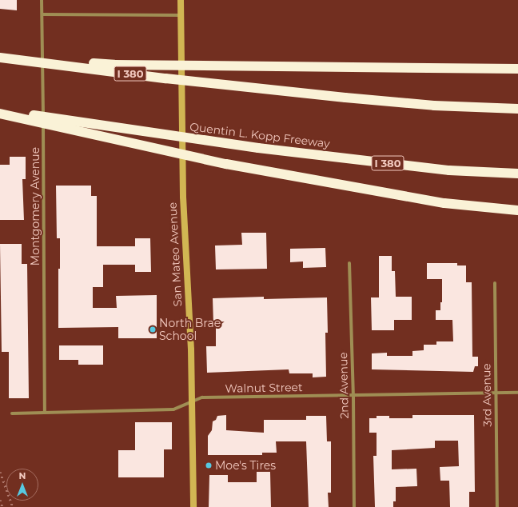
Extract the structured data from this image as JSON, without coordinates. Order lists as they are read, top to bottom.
{
  "streets": {
    "highway": ["I 380", "Quentin L. Kopp Freeway"],
    "main road": ["San Mateo Avenue"],
    "street": [
      "Montgomery Avenue",
      "2nd Avenue",
      "Walnut Street",
      "3rd Avenue"
    ]
  },
  "crossings": [
    ["Montgomery Avenue", "Walnut Street"],
    ["San Mateo Avenue", "Walnut Street"],
    ["2nd Avenue", "Walnut Street"],
    ["Walnut Street", "3rd Avenue"]
  ],
  "places": ["North Brae School", "Moe's Tires"],
  "north": "top"
}
